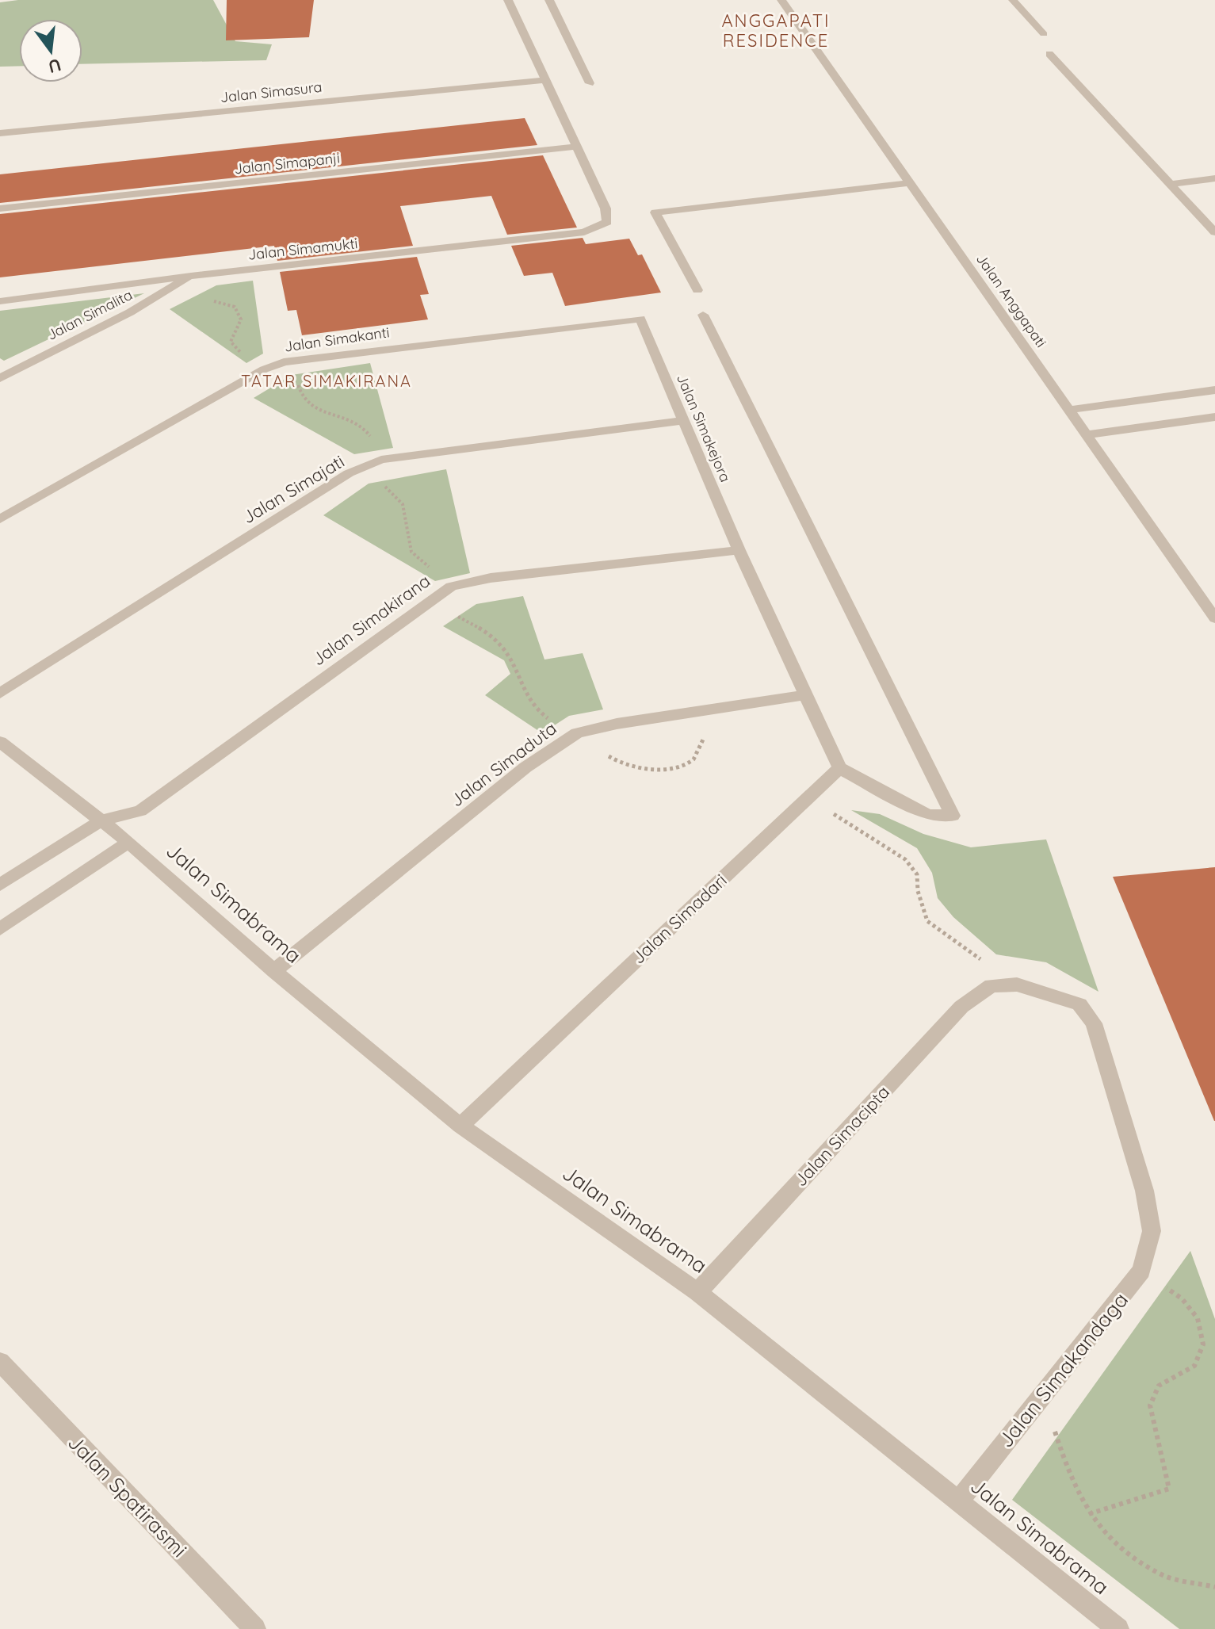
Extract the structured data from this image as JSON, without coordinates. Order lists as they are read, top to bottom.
{
  "streets": {
    "street": [
      "Jalan Simasura",
      "Jalan Simapanji",
      "Jalan Simamukti",
      "Jalan Anggapati",
      "Jalan Simalita",
      "Jalan Simakanti",
      "Jalan Simakejora",
      "Jalan Simajati",
      "Jalan Simakirana",
      "Jalan Simaduta",
      "Jalan Simabrama",
      "Jalan Simadari",
      "Jalan Simacipta",
      "Jalan Simakandaga",
      "Jalan Spatirasmi"
    ]
  },
  "crossings": [
    ["Jalan Simapanji", "Jalan Simamukti"],
    ["Jalan Simamukti", "Jalan Simalita"],
    ["Jalan Simakanti", "Jalan Simakejora"],
    ["Jalan Simakejora", "Jalan Simajati"],
    ["Jalan Simakejora", "Jalan Simakirana"],
    ["Jalan Simakejora", "Jalan Simaduta"],
    ["Jalan Simakirana", "Jalan Simabrama"],
    ["Jalan Simaduta", "Jalan Simabrama"],
    ["Jalan Simabrama", "Jalan Simadari"],
    ["Jalan Simabrama", "Jalan Simacipta"],
    ["Jalan Simabrama", "Jalan Simakandaga"],
    ["Jalan Simacipta", "Jalan Simakandaga"]
  ],
  "districts": ["ANGGAPATI RESIDENCE", "TATAR SIMAKIRANA"],
  "north": "bottom"
}
